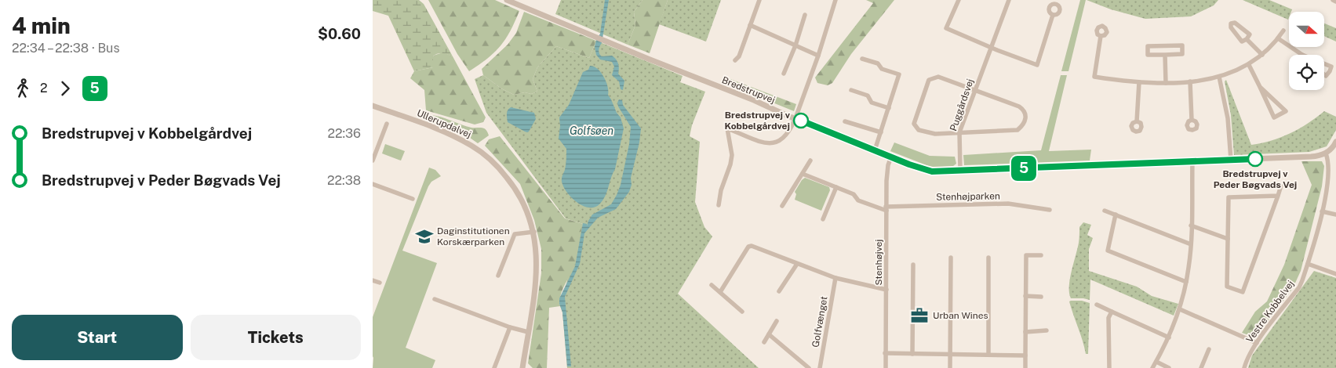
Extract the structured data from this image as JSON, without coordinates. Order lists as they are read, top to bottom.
{
  "streets": {
    "street": [
      "Bredstrupvej",
      "Puggårdsvej",
      "Ullerupdalvej",
      "Stenhøjparken",
      "Stenhøjvej",
      "Vestre Kobbelvej",
      "Golfvænget"
    ]
  },
  "crossings": [
    ["Bredstrupvej", "Puggårdsvej"],
    ["Bredstrupvej", "Stenhøjvej"],
    ["Bredstrupvej", "Vestre Kobbelvej"],
    ["Stenhøjparken", "Stenhøjvej"]
  ],
  "water": ["Golfsøen"],
  "places": {
    "other": ["Bredstrupvej v Kobbelgårdvej", "Bredstrupvej v Peder Bøgvads Vej"],
    "school or university": ["Daginstitutionen Korskærparken"],
    "office": ["Urban Wines"]
  },
  "lines": ["bus line 5"],
  "north": "right",
  "page": {
    "heading": ["4 min", "22:34 – 22:38 · Bus", "$0.60"],
    "on_map": "5",
    "legs": ["2", "5"],
    "list": [
      {
        "name": "Bredstrupvej v Kobbelgårdvej",
        "value": "22:36"
      },
      {
        "name": "Bredstrupvej v Peder Bøgvads Vej",
        "value": "22:38"
      }
    ],
    "buttons": ["Start", "Tickets"]
  }
}
